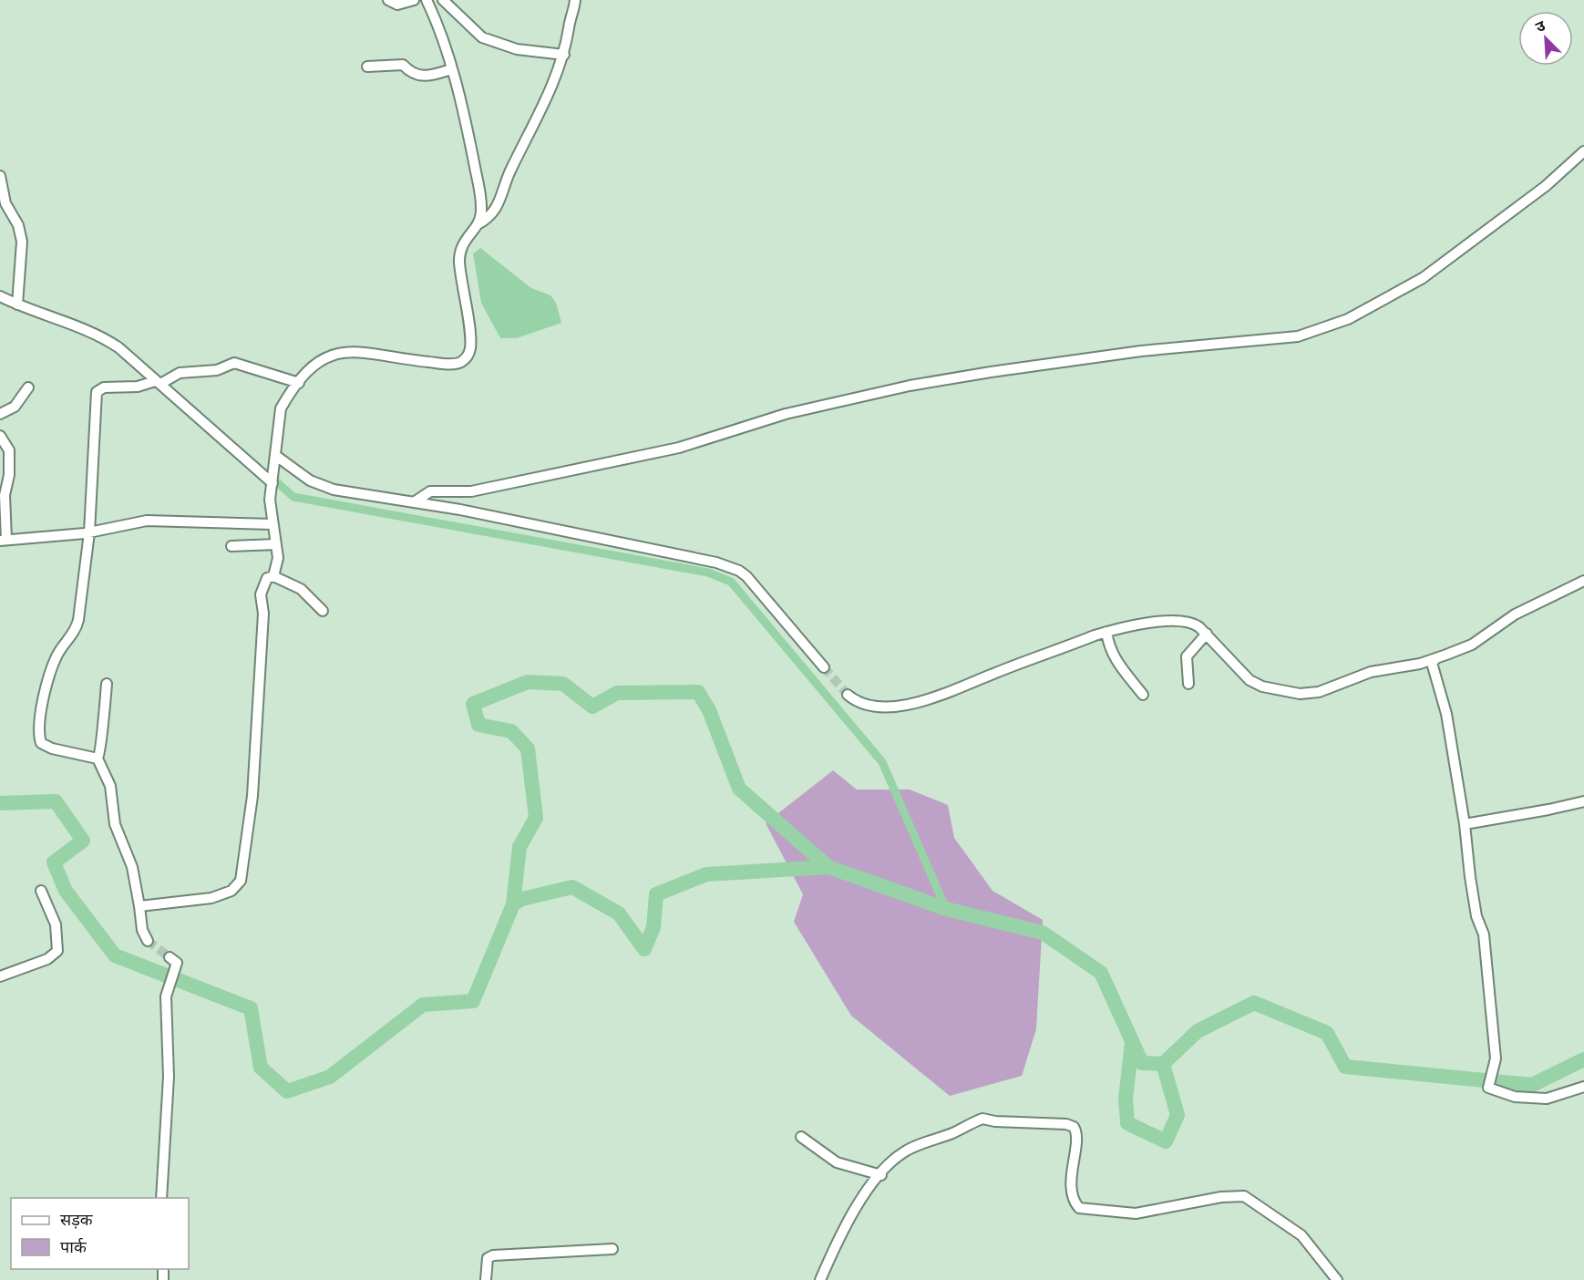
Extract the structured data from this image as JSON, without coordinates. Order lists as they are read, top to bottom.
{
  "legend": ["सड़क", "पार्क"],
  "north": "top left"
}
